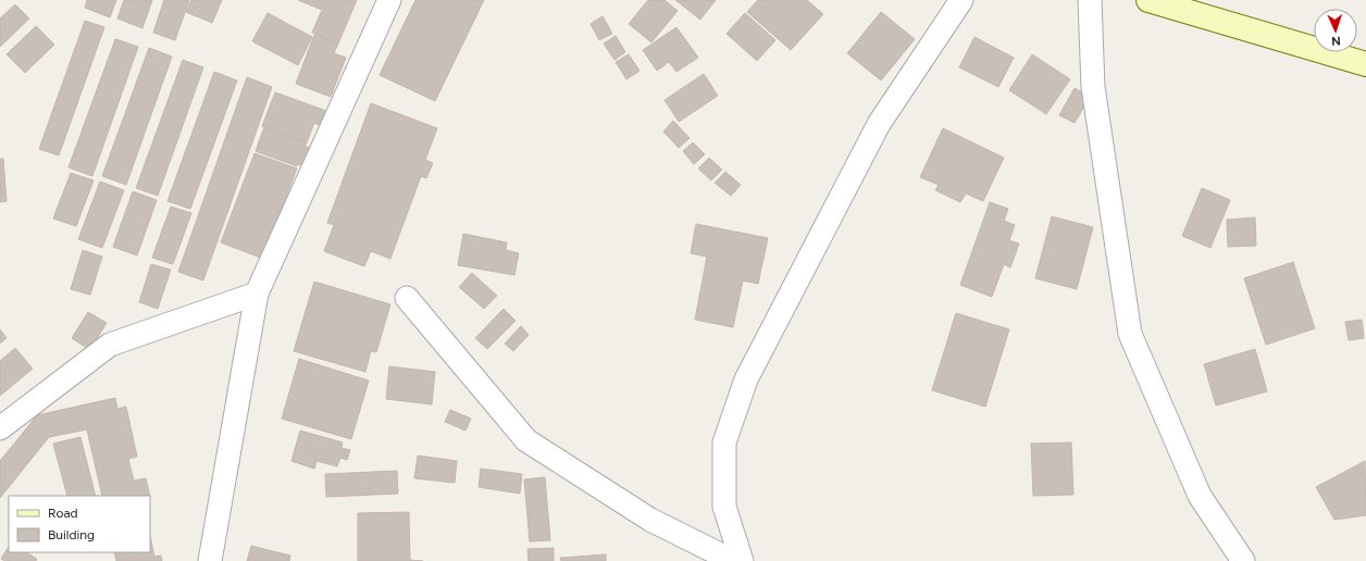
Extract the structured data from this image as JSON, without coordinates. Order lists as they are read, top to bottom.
{
  "legend": ["Road", "Building"],
  "north": "bottom"
}
